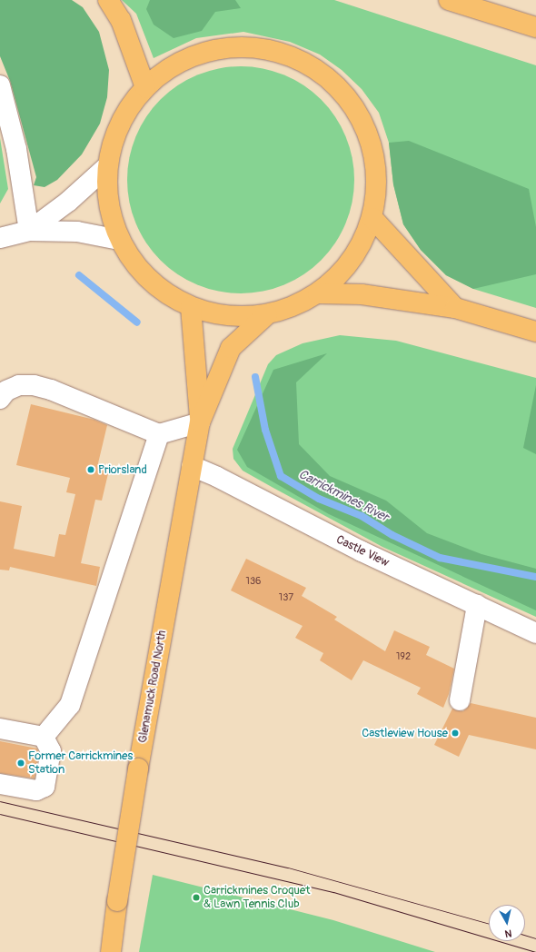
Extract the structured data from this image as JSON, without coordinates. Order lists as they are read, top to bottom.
{
  "streets": {
    "main road": ["Glenamuck Road North"],
    "street": ["Castle View"]
  },
  "crossings": [
    ["Castle View", "Glenamuck Road North"]
  ],
  "water": ["Carrickmines River"],
  "places": [
    "Priorsland",
    "Castleview House",
    "Former Carrickmines Station",
    "Carrickmines Croquet & Lawn Tennis Club"
  ],
  "house_numbers": ["136", "137", "192"],
  "north": "bottom"
}
